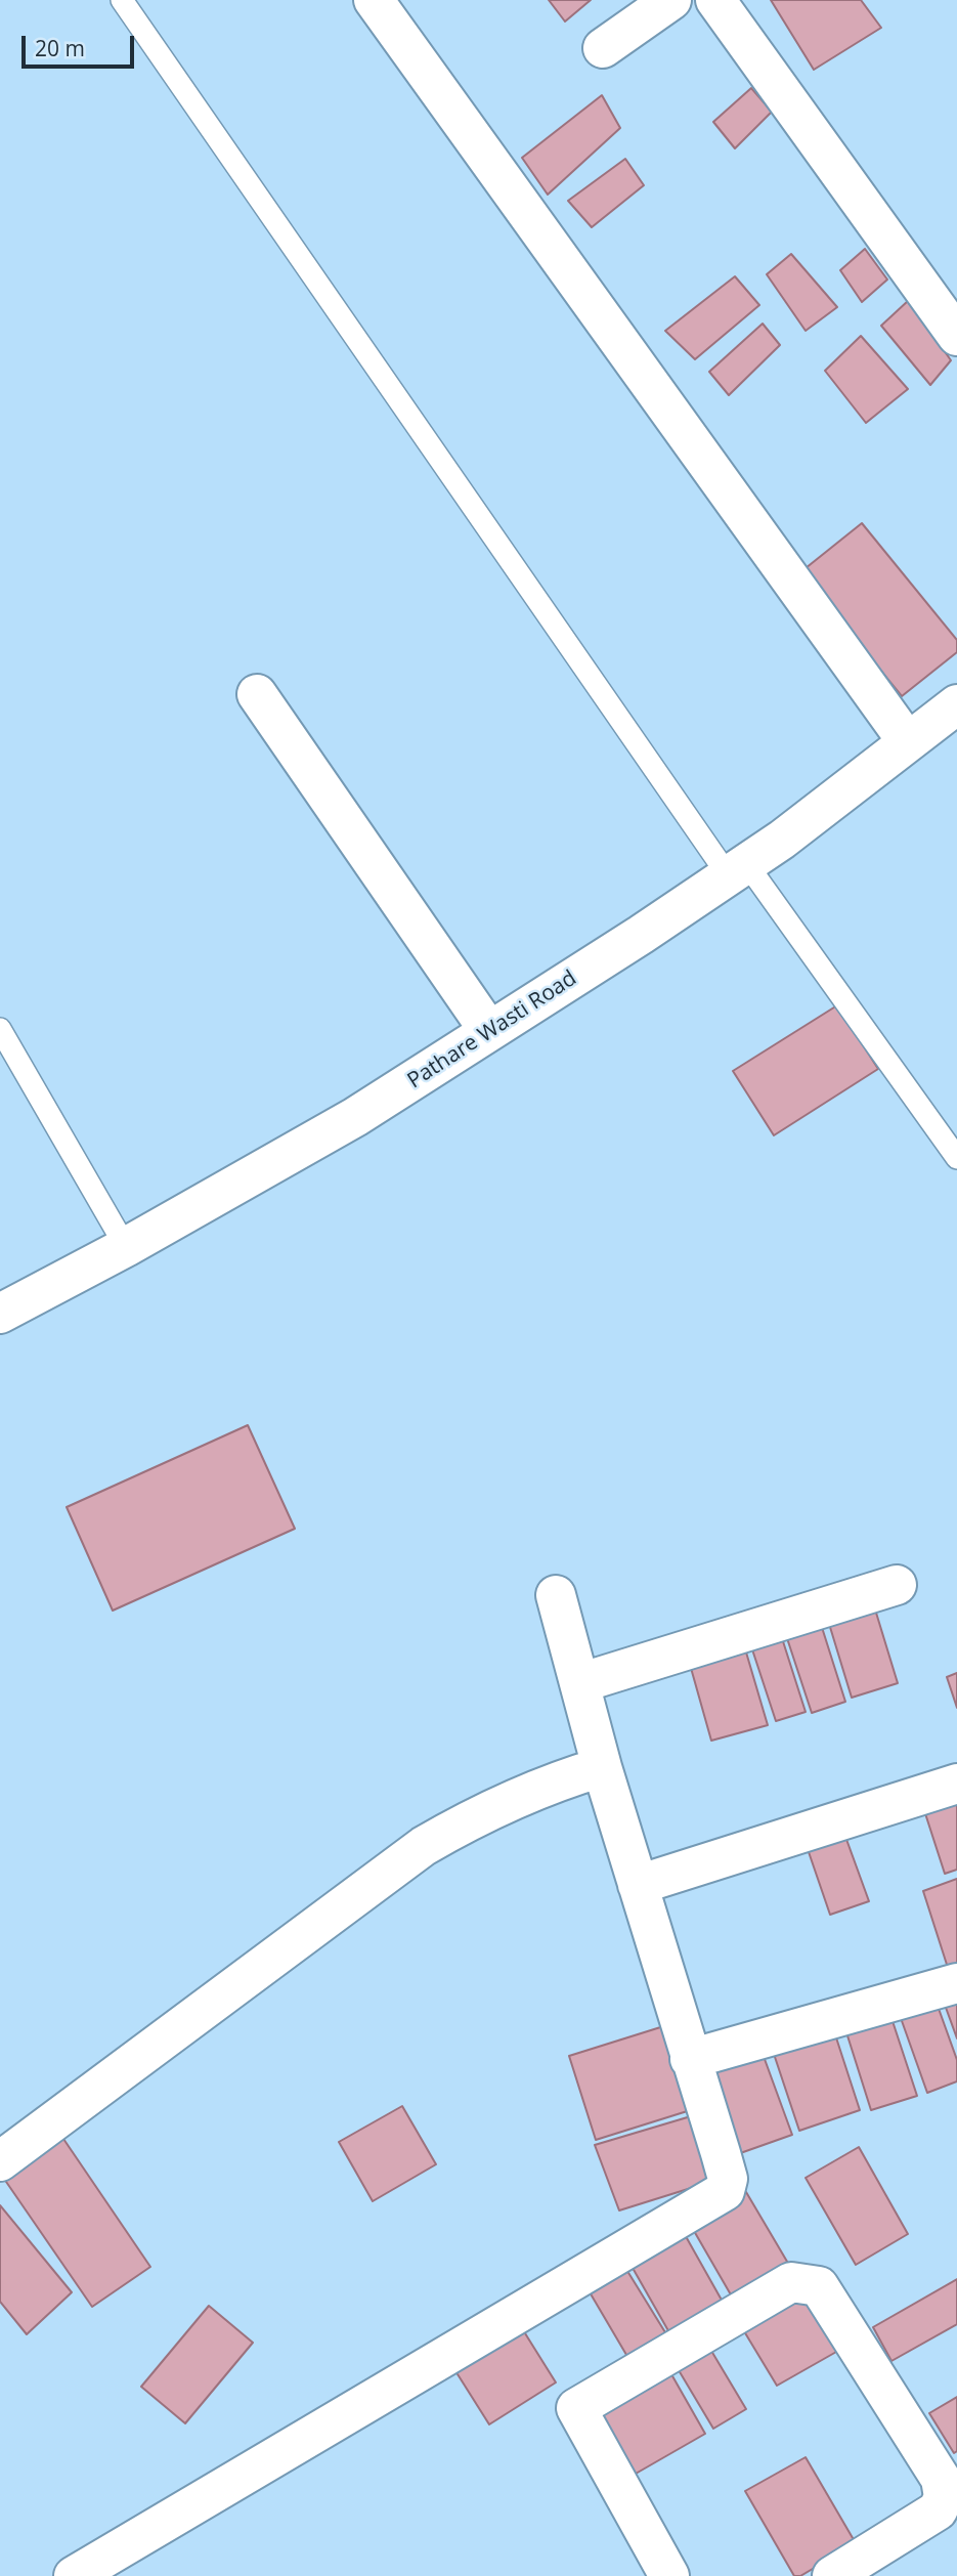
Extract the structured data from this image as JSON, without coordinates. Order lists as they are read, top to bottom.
{
  "streets": {
    "street": ["Pathare Wasti Road"]
  },
  "scale_bar": "20 m"
}
